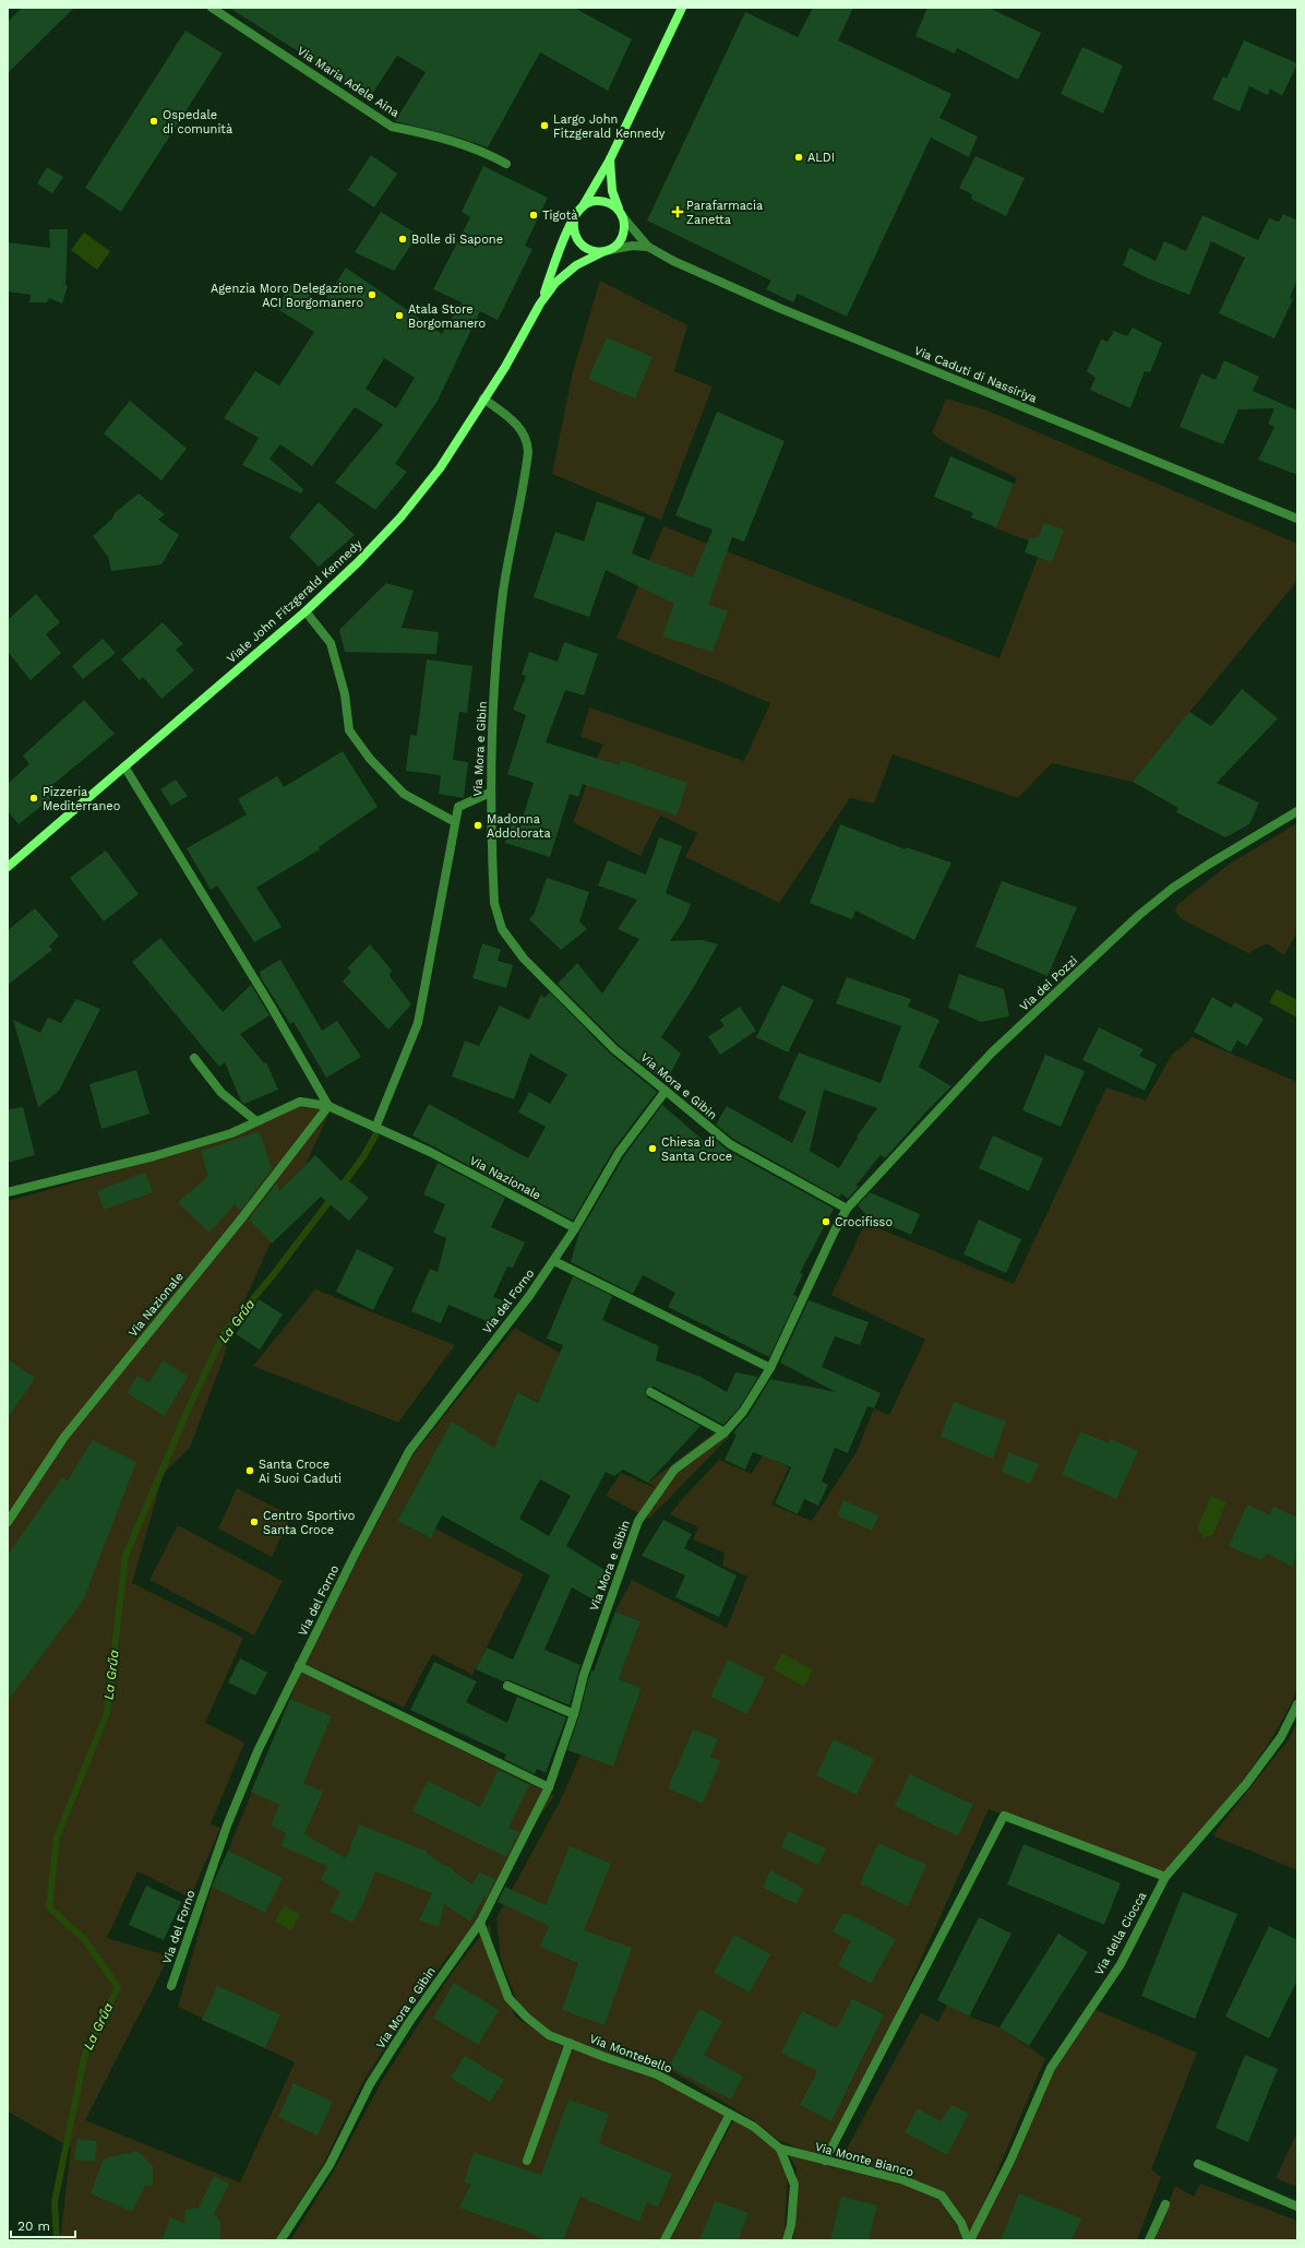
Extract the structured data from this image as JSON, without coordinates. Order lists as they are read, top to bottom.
{
  "streets": {
    "main road": ["Viale John Fitzgerald Kennedy"],
    "street": [
      "Via Maria Adele Aina",
      "Via Caduti di Nassiriya",
      "Via Mora e Gibin",
      "Via dei Pozzi",
      "Via Nazionale",
      "Via del Forno",
      "Via della Ciocca",
      "Via Montebello",
      "Via Monte Bianco"
    ]
  },
  "crossings": [
    ["Via Caduti di Nassiriya", "Viale John Fitzgerald Kennedy"],
    ["Viale John Fitzgerald Kennedy", "Via Mora e Gibin"],
    ["Via Mora e Gibin", "Via dei Pozzi"],
    ["Via Mora e Gibin", "Via del Forno"],
    ["Via Mora e Gibin", "Via Montebello"],
    ["Via Nazionale", "Via del Forno"],
    ["Via della Ciocca", "Via Monte Bianco"],
    ["Via Montebello", "Via Monte Bianco"]
  ],
  "water": ["La Grűa"],
  "places": {
    "other": [
      "Ospedale di comunità",
      "Largo John Fitzgerald Kennedy",
      "ALDI",
      "Tigotà",
      "Bolle di Sapone",
      "Agenzia Moro Delegazione ACI Borgomanero",
      "Atala Store Borgomanero",
      "Pizzeria Mediterraneo",
      "Madonna Addolorata",
      "Chiesa di Santa Croce",
      "Crocifisso",
      "Santa Croce Ai Suoi Caduti",
      "Centro Sportivo Santa Croce"
    ],
    "health": ["Parafarmacia Zanetta"]
  },
  "scale_bar": "20 m"
}
